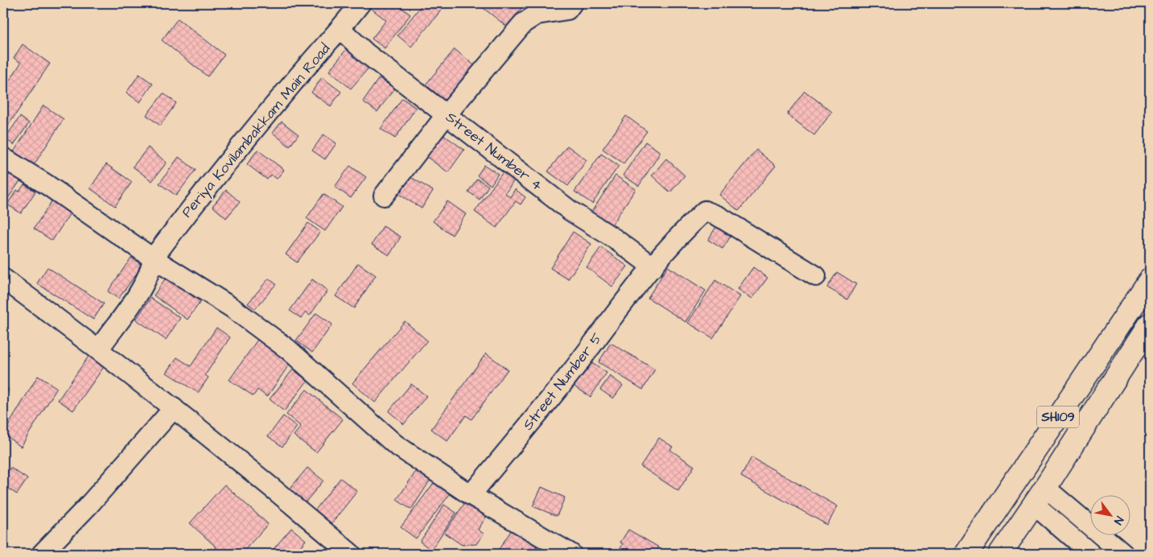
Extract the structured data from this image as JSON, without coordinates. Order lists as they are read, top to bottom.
{
  "streets": {
    "main road": ["SH109"],
    "street": ["Periya Kovilambakkam Main Road", "Street Number 4", "Street Number 5"]
  },
  "crossings": [
    ["Periya Kovilambakkam Main Road", "Street Number 4"],
    ["Street Number 4", "Street Number 5"]
  ],
  "north": "bottom right"
}
